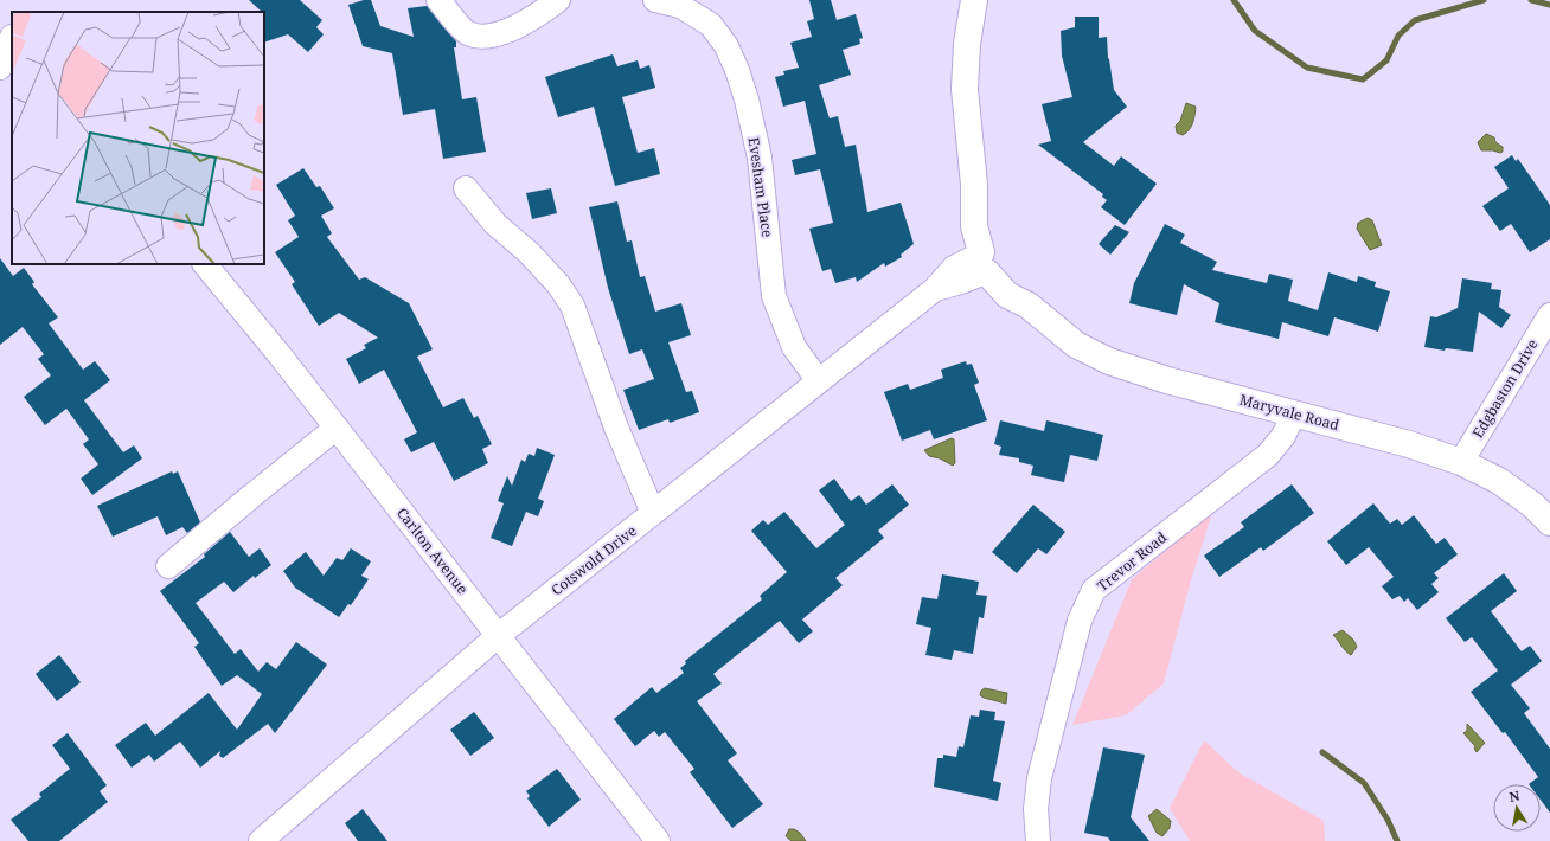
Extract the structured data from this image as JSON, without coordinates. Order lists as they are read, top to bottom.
{
  "streets": {
    "street": [
      "Evesham Place",
      "Edgbaston Drive",
      "Maryvale Road",
      "Carlton Avenue",
      "Cotswold Drive",
      "Trevor Road"
    ]
  },
  "crossings": [
    ["Evesham Place", "Cotswold Drive"],
    ["Edgbaston Drive", "Maryvale Road"],
    ["Maryvale Road", "Cotswold Drive"],
    ["Maryvale Road", "Trevor Road"],
    ["Carlton Avenue", "Cotswold Drive"]
  ],
  "north": "top"
}
